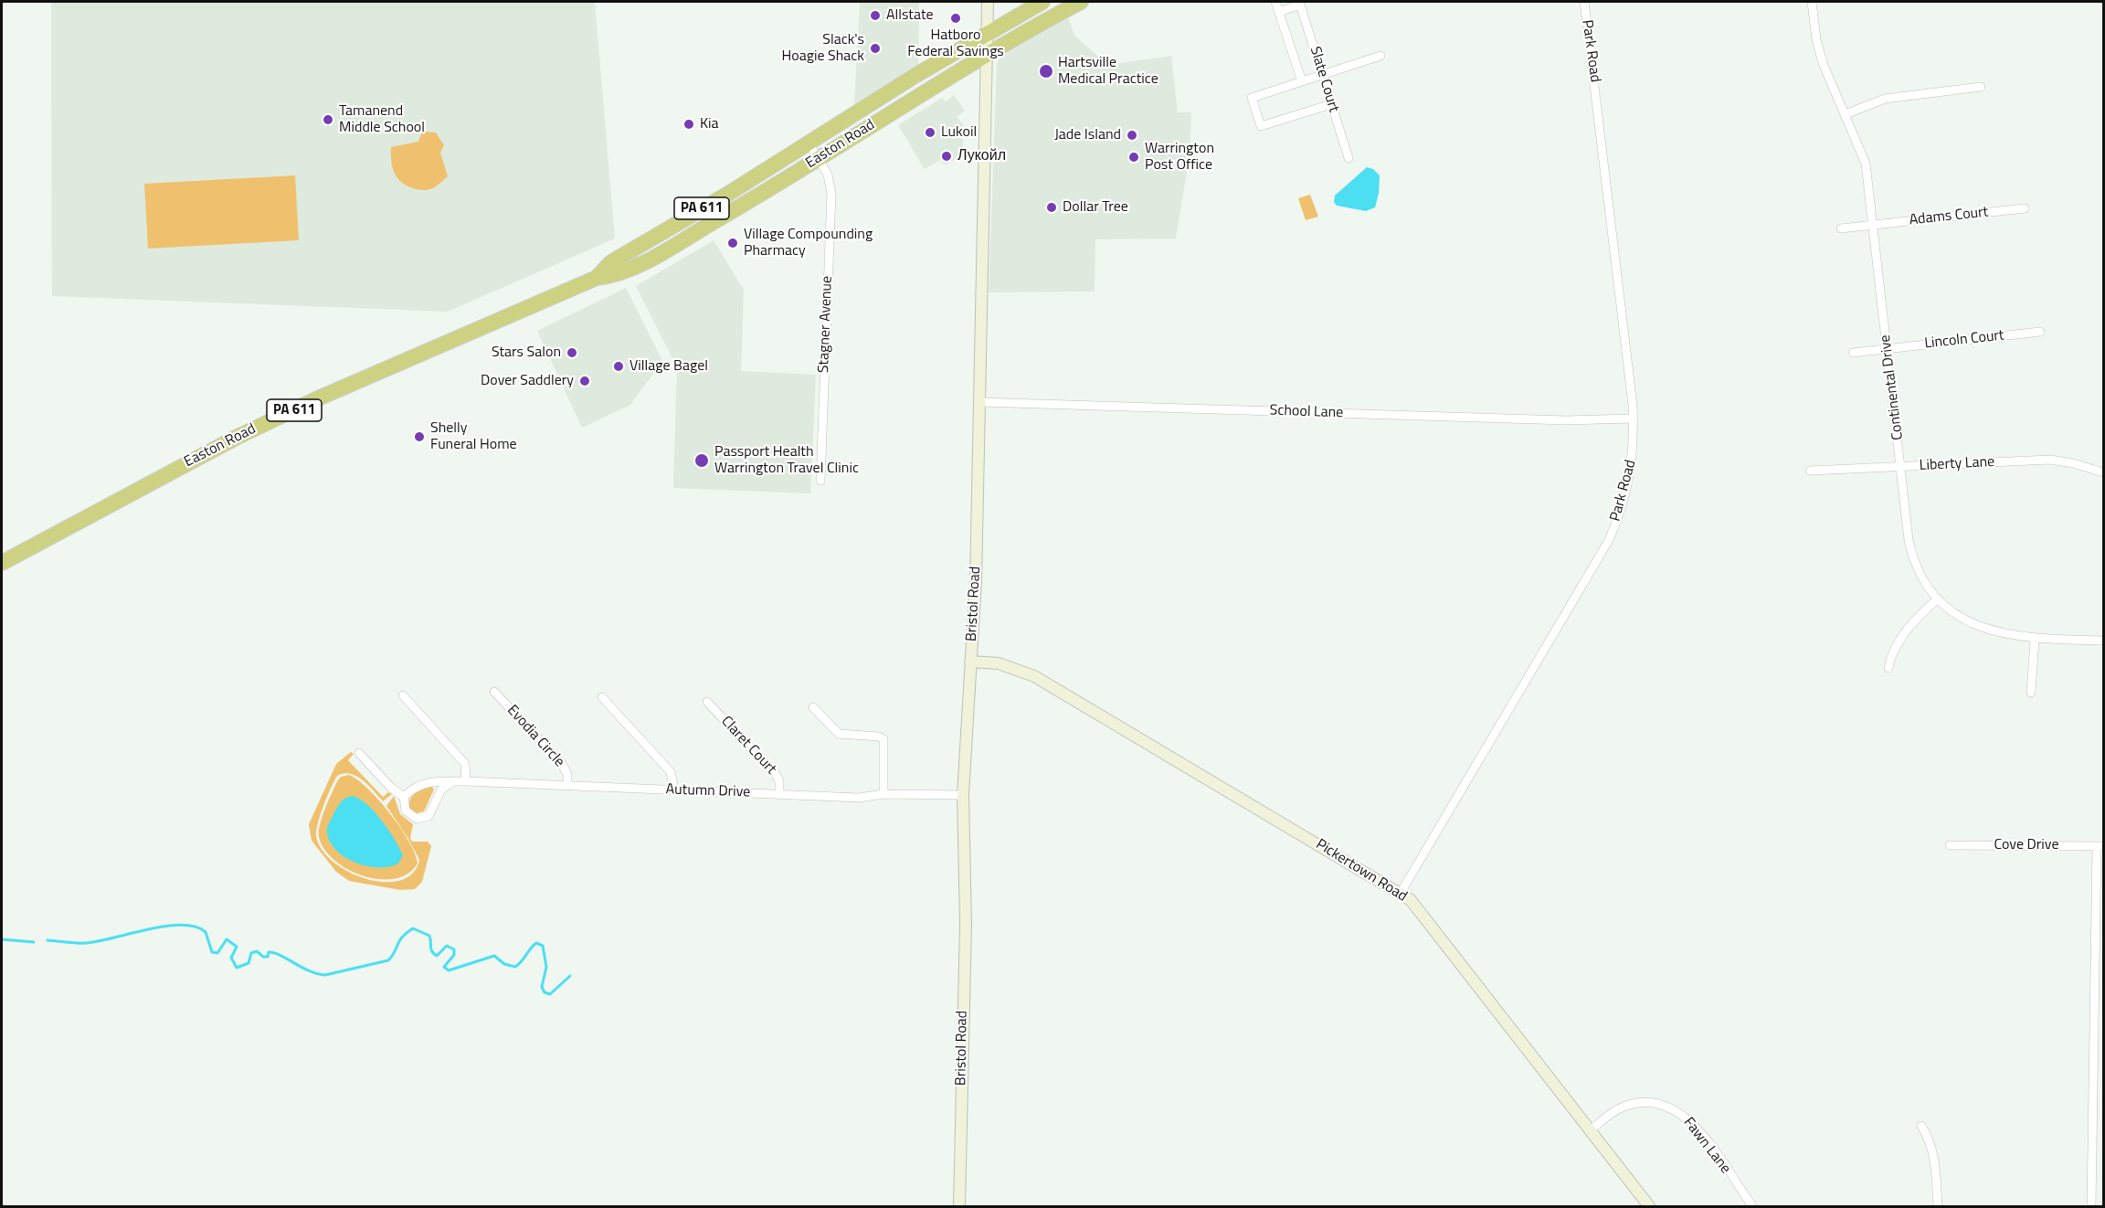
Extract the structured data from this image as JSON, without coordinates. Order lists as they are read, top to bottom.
{
  "streets": {
    "highway": ["Easton Road", "PA 611"],
    "main road": ["Bristol Road", "Pickertown Road"],
    "street": [
      "Park Road",
      "Slate Court",
      "Adams Court",
      "Stagner Avenue",
      "Lincoln Court",
      "Continental Drive",
      "School Lane",
      "Liberty Lane",
      "Evodia Circle",
      "Claret Court",
      "Autumn Drive",
      "Cove Drive",
      "Fawn Lane"
    ]
  },
  "crossings": [
    ["Park Road", "School Lane"],
    ["Park Road", "Pickertown Road"],
    ["Easton Road", "Stagner Avenue"],
    ["Easton Road", "Bristol Road"],
    ["Adams Court", "Continental Drive"],
    ["Lincoln Court", "Continental Drive"],
    ["Continental Drive", "Liberty Lane"],
    ["School Lane", "Bristol Road"],
    ["Bristol Road", "Autumn Drive"],
    ["Bristol Road", "Pickertown Road"],
    ["Evodia Circle", "Autumn Drive"],
    ["Claret Court", "Autumn Drive"],
    ["Pickertown Road", "Fawn Lane"]
  ],
  "places": [
    "Allstate",
    "Hatboro Federal Savings",
    "Slack's Hoagie Shack",
    "Hartsville Medical Practice",
    "Tamanend Middle School",
    "Kia",
    "Lukoil",
    "Jade Island",
    "Лукойл",
    "Warrington Post Office",
    "Dollar Tree",
    "Village Compounding Pharmacy",
    "Stars Salon",
    "Village Bagel",
    "Dover Saddlery",
    "Shelly Funeral Home",
    "Passport Health Warrington Travel Clinic"
  ]
}
